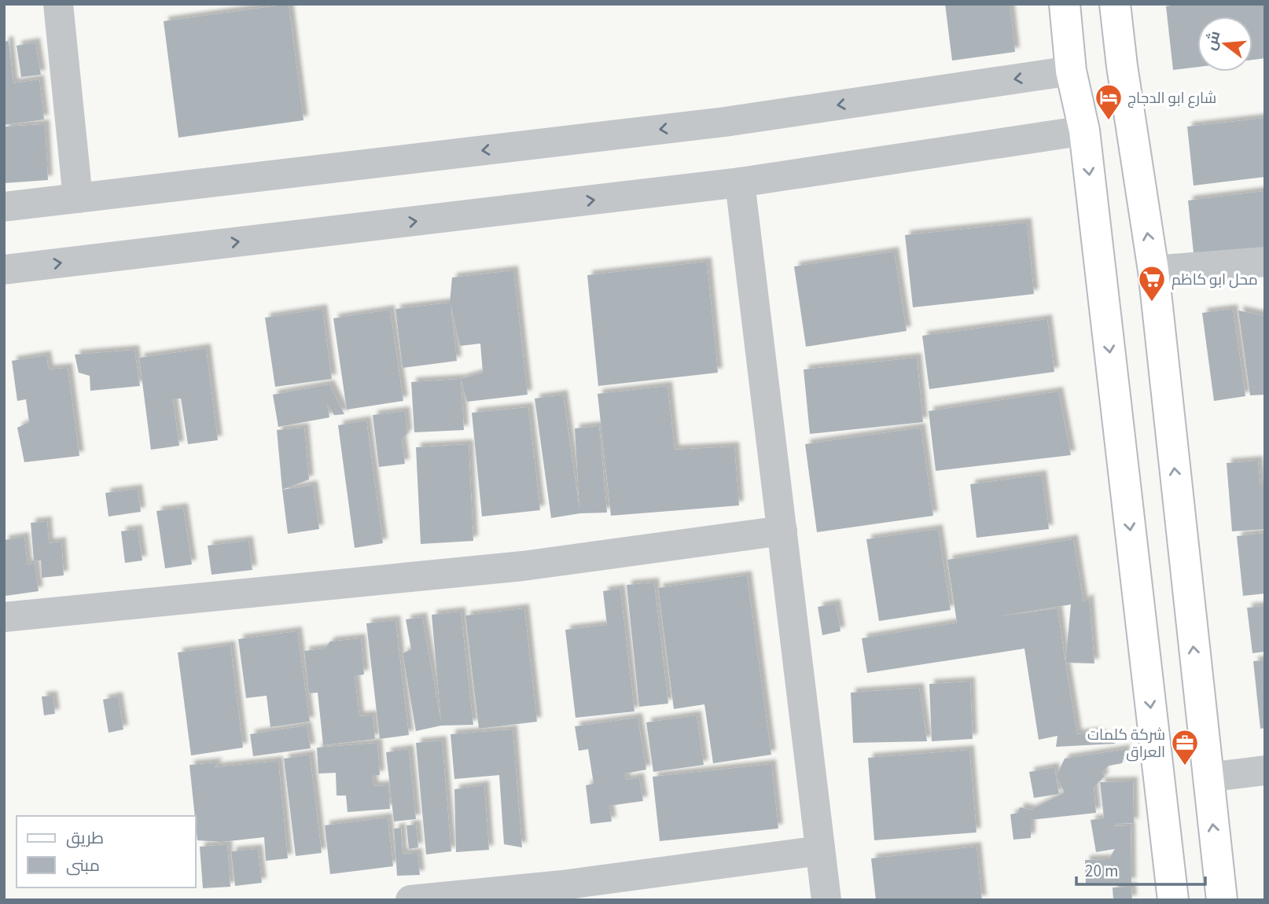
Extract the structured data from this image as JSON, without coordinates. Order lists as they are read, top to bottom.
{
  "places": {
    "hotel": ["شارع ابو الدجاج"],
    "supermarket": ["محل ابو كاظم"],
    "office": ["شركة كلمات العراق"]
  },
  "legend": ["طريق", "مبنى"],
  "scale_bar": "20 m",
  "north": "left"
}
